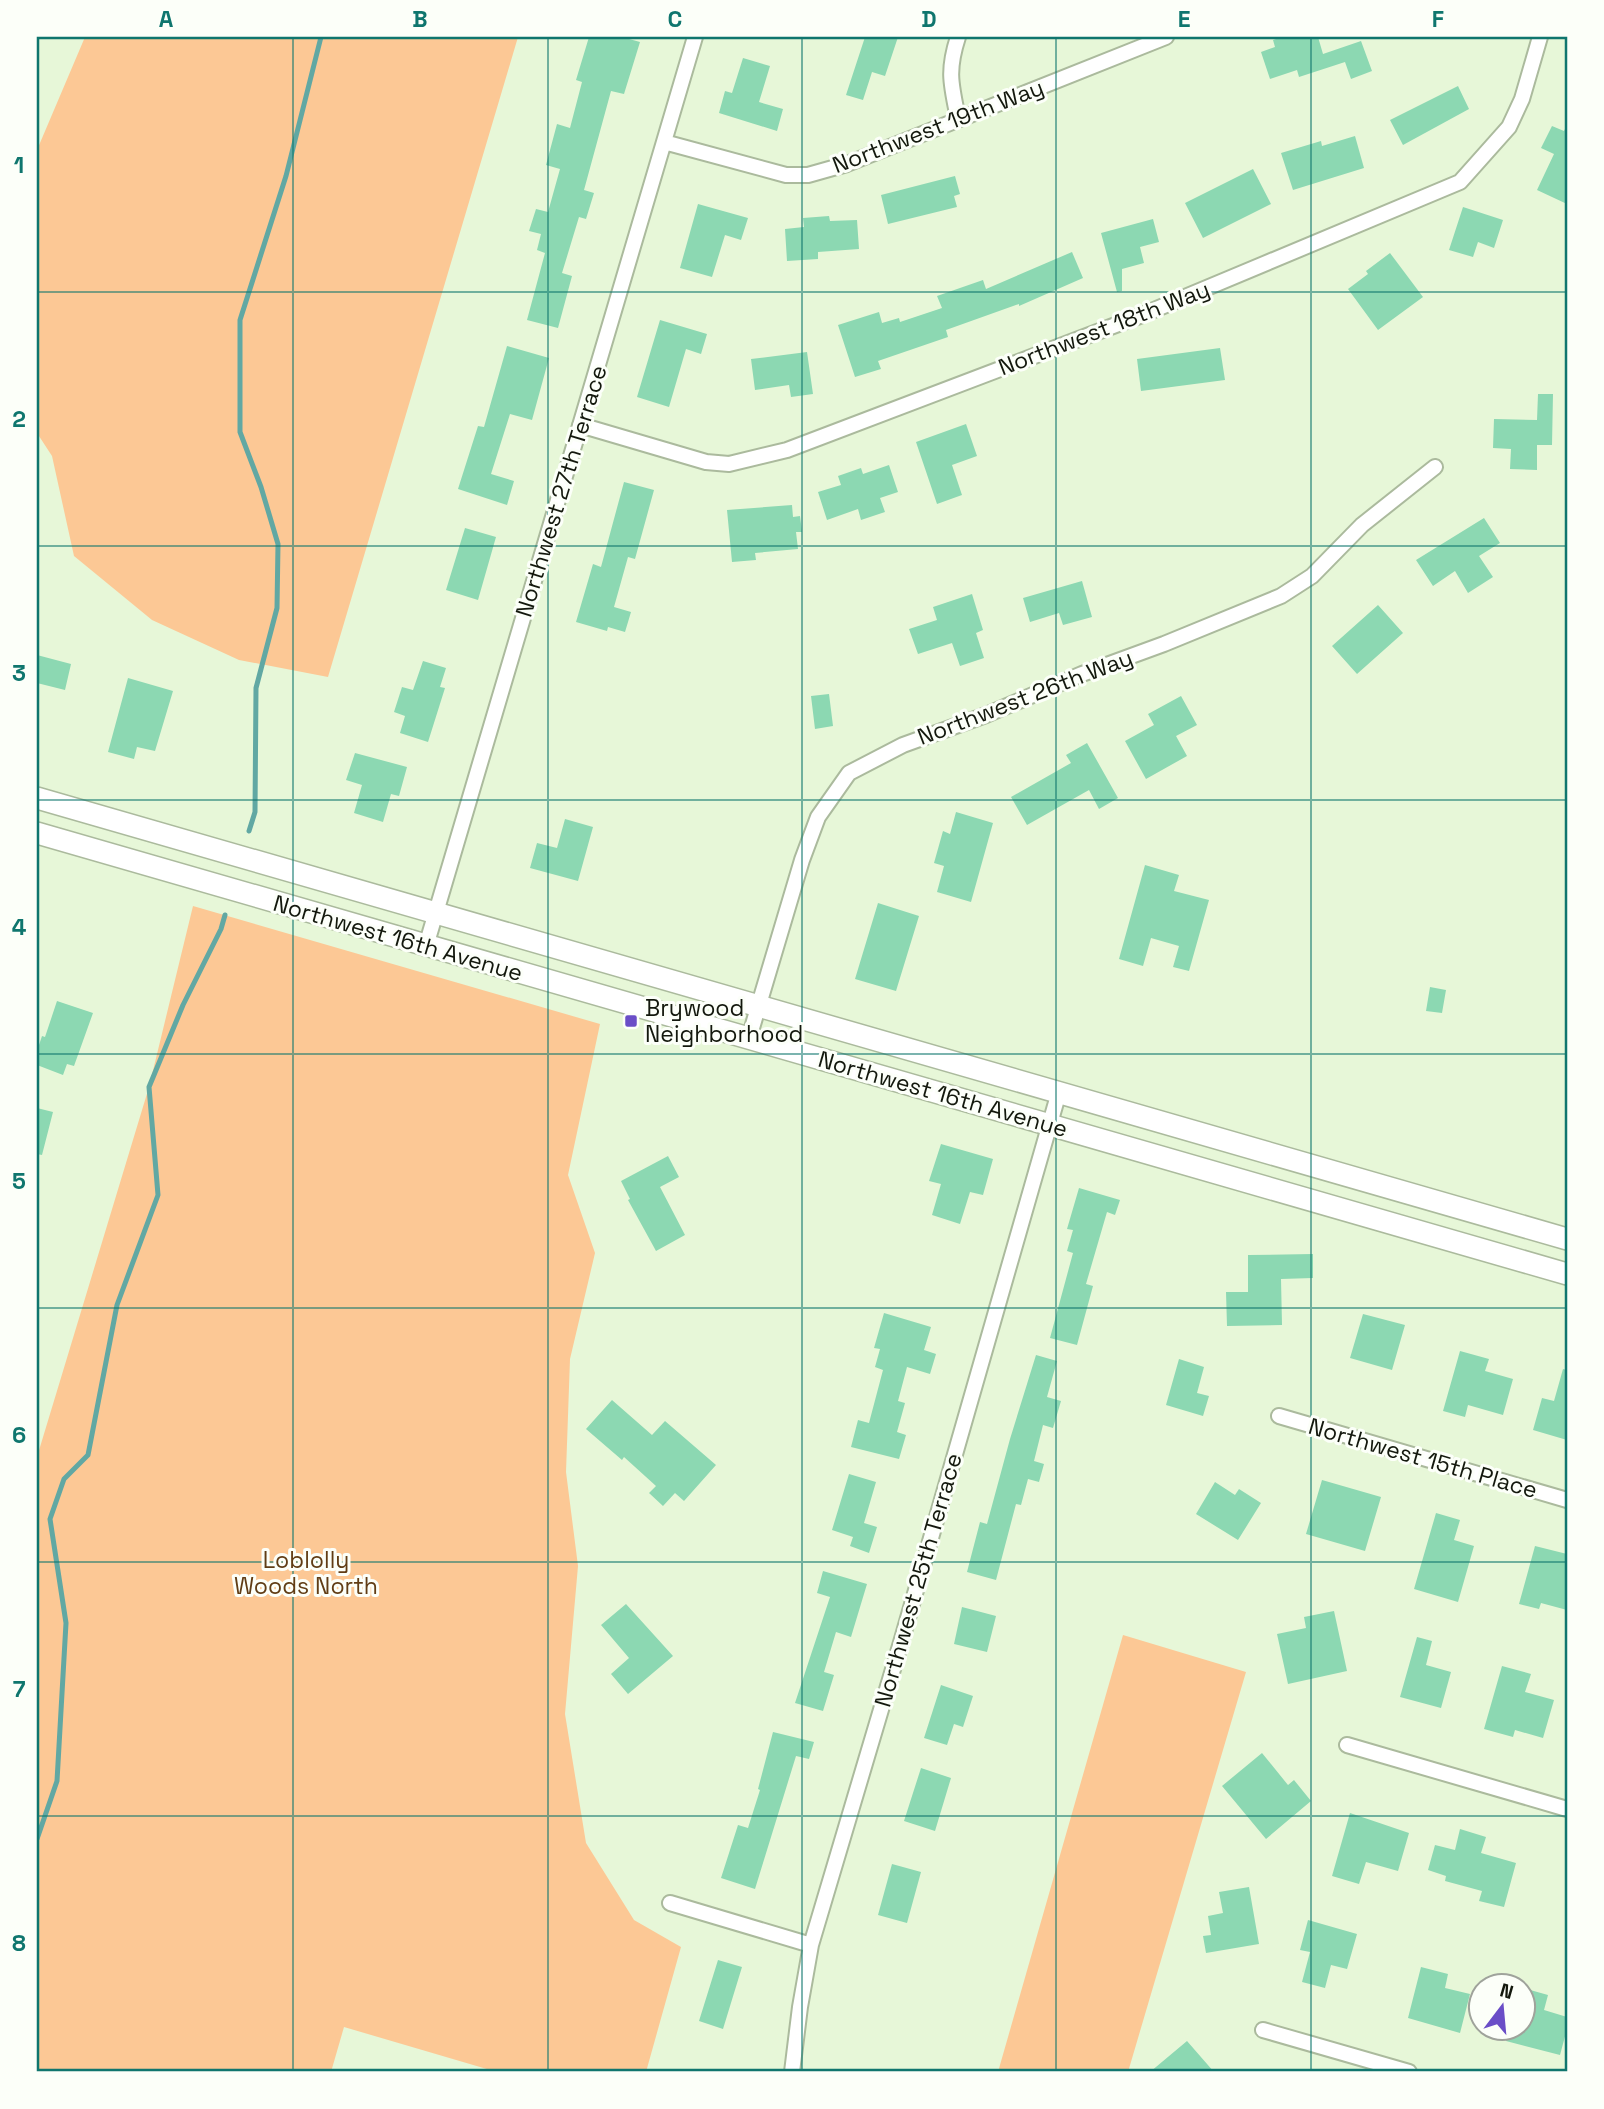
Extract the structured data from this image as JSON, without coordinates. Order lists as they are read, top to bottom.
{
  "streets": {
    "main road": ["Northwest 16th Avenue"],
    "street": [
      "Northwest 19th Way",
      "Northwest 18th Way",
      "Northwest 27th Terrace",
      "Northwest 26th Way",
      "Northwest 15th Place",
      "Northwest 25th Terrace"
    ]
  },
  "crossings": [
    ["Northwest 19th Way", "Northwest 27th Terrace"],
    ["Northwest 18th Way", "Northwest 27th Terrace"],
    ["Northwest 27th Terrace", "Northwest 16th Avenue"],
    ["Northwest 26th Way", "Northwest 16th Avenue"],
    ["Northwest 16th Avenue", "Northwest 25th Terrace"]
  ],
  "parks": ["Loblolly Woods North"],
  "places": {
    "transit": ["Brywood Neighborhood"]
  },
  "north": "top",
  "grid": {
    "columns": [
      "A",
      "B",
      "C",
      "D",
      "E",
      "F"
    ],
    "rows": [
      "1",
      "2",
      "3",
      "4",
      "5",
      "6",
      "7",
      "8"
    ]
  }
}
